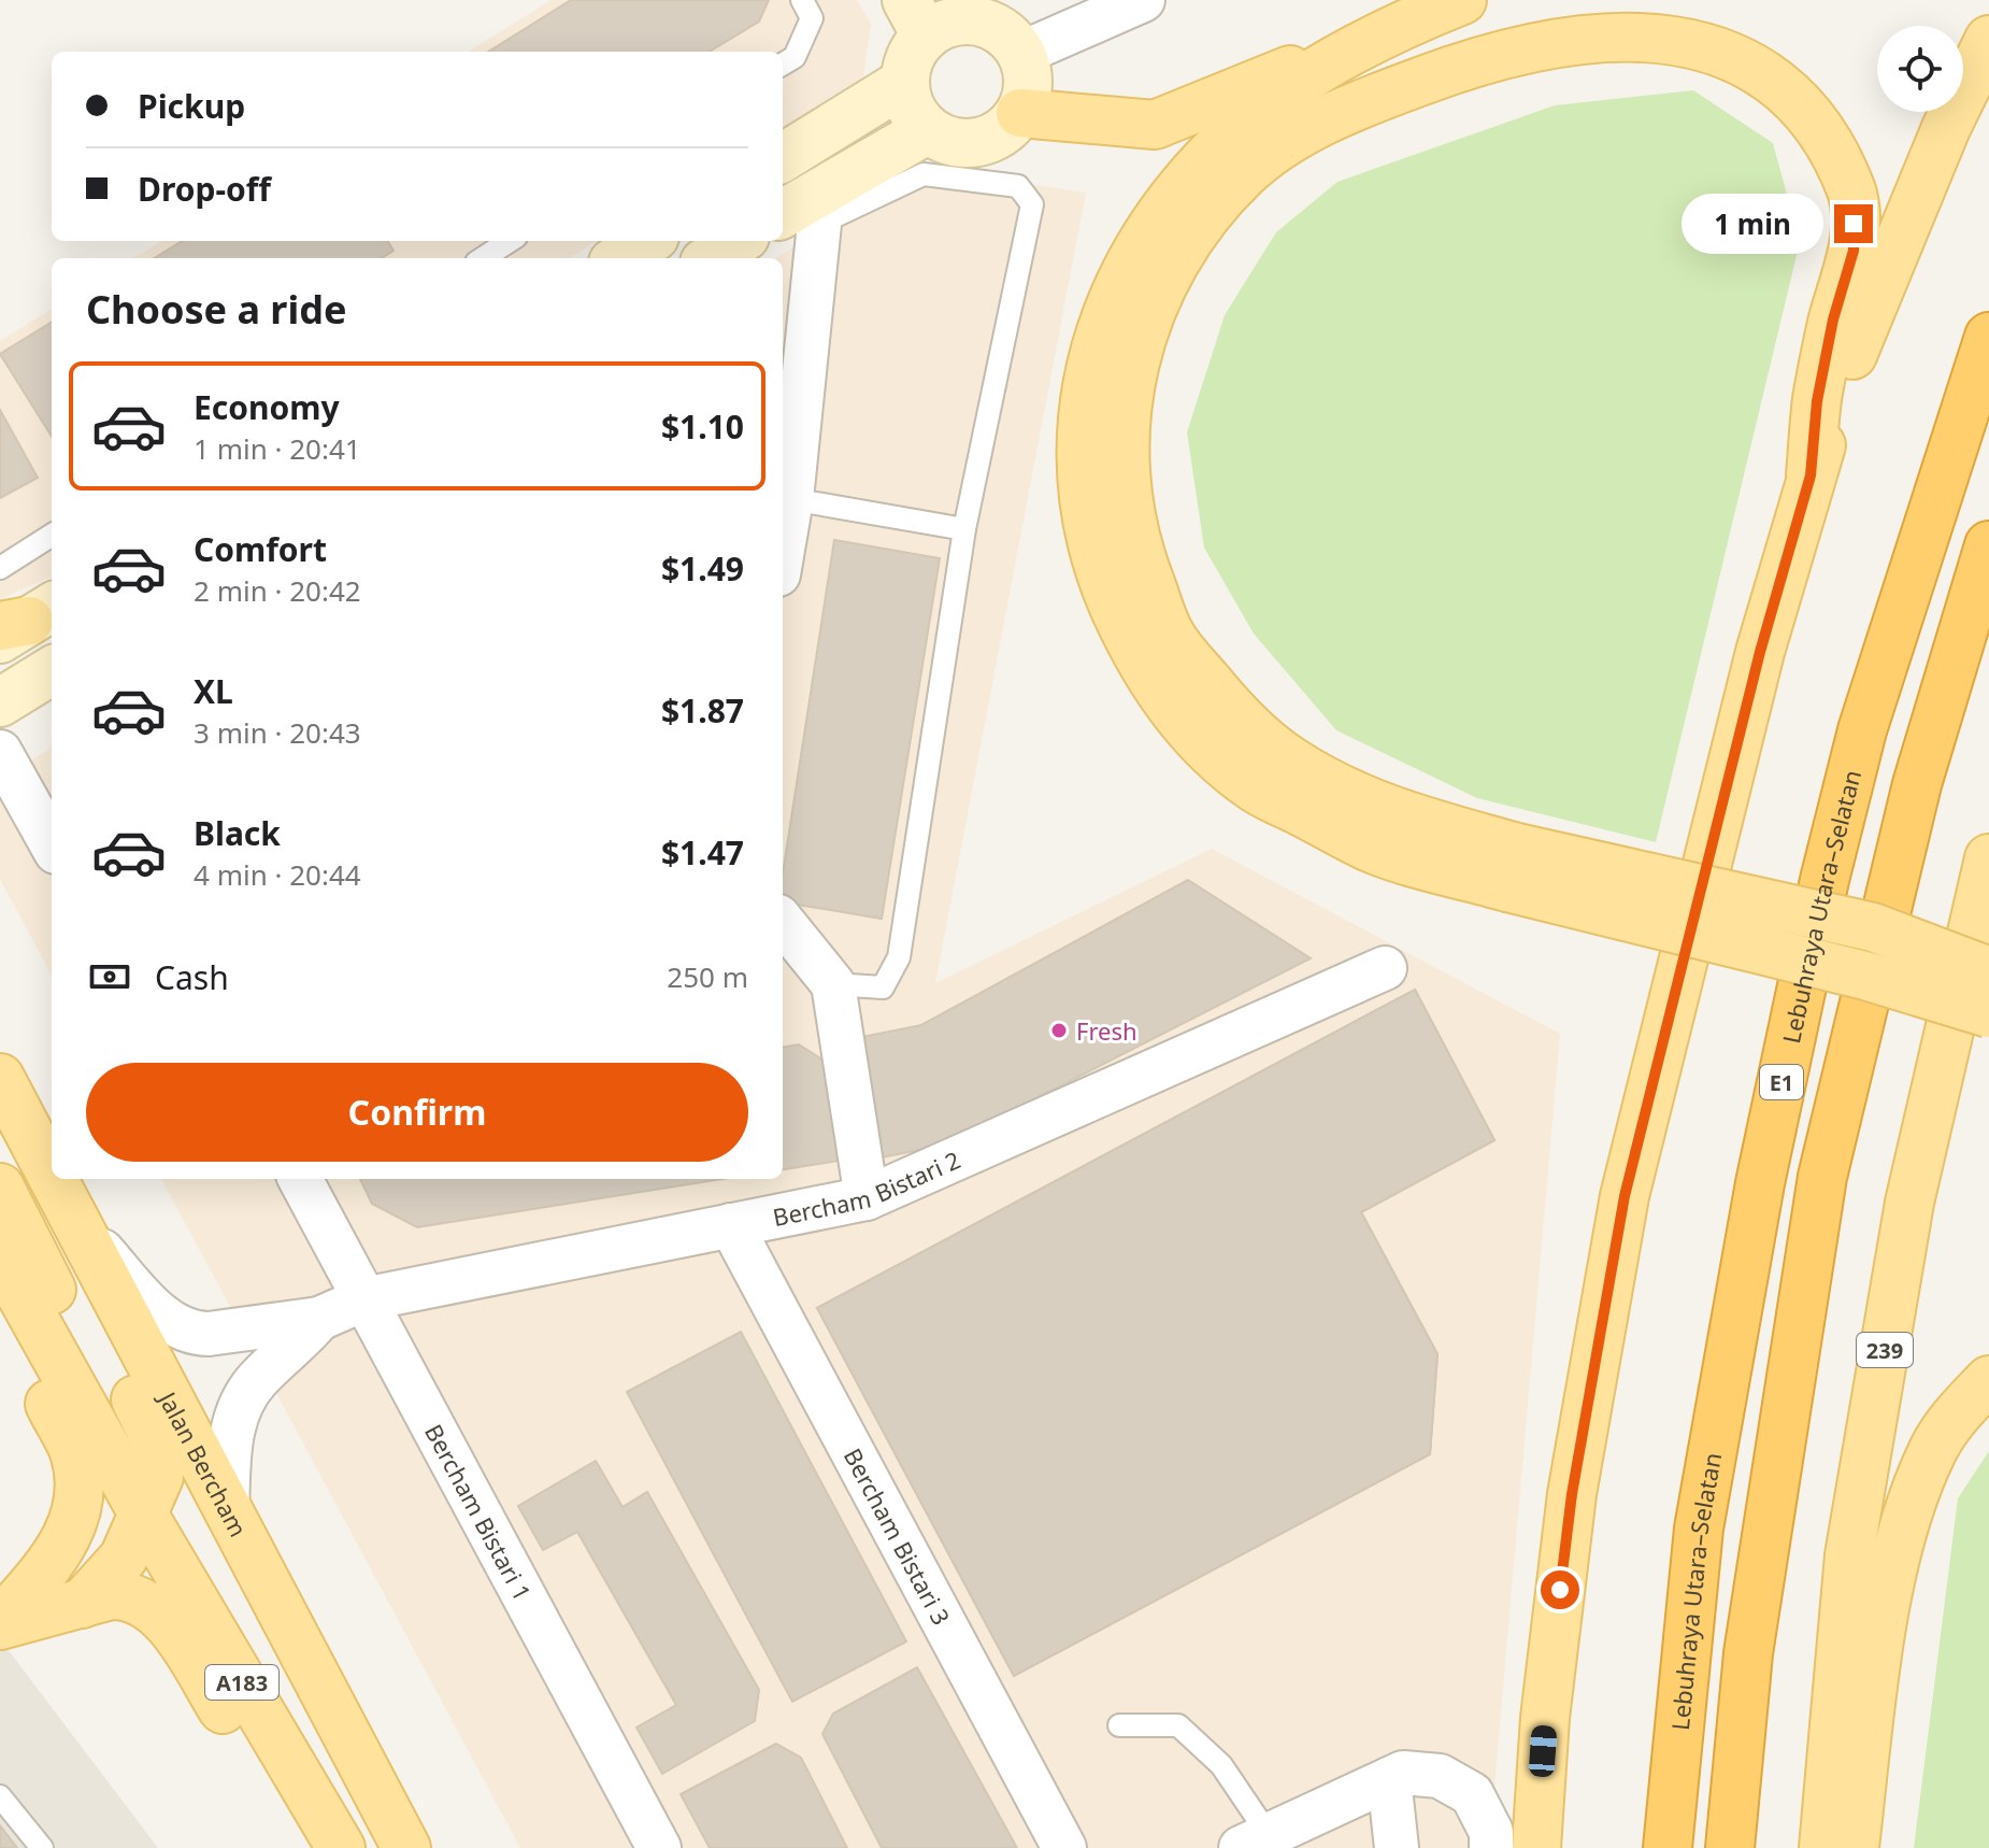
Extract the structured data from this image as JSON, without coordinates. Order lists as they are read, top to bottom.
{
  "streets": {
    "highway": ["Lebuhraya Utara–Selatan", "E1"],
    "main road": ["239", "Jalan Bercham", "A183"],
    "street": ["Bercham Bistari 2", "Bercham Bistari 1", "Bercham Bistari 3"]
  },
  "crossings": [
    ["Bercham Bistari 2", "Jalan Bercham"],
    ["Bercham Bistari 2", "Bercham Bistari 1"],
    ["Bercham Bistari 2", "Bercham Bistari 3"]
  ],
  "places": ["Fresh"],
  "page": {
    "banner": ["Pickup", "Drop-off"],
    "bubble": "1 min",
    "heading": "Choose a ride",
    "list": [
      {
        "name": "Economy",
        "note": "1 min · 20:41",
        "value": "$1.10"
      },
      {
        "name": "Comfort",
        "note": "2 min · 20:42",
        "value": "$1.49"
      },
      {
        "name": "XL",
        "note": "3 min · 20:43",
        "value": "$1.87"
      },
      {
        "name": "Black",
        "note": "4 min · 20:44",
        "value": "$1.47"
      }
    ],
    "pay": ["Cash", "250 m"],
    "buttons": "Confirm"
  }
}
